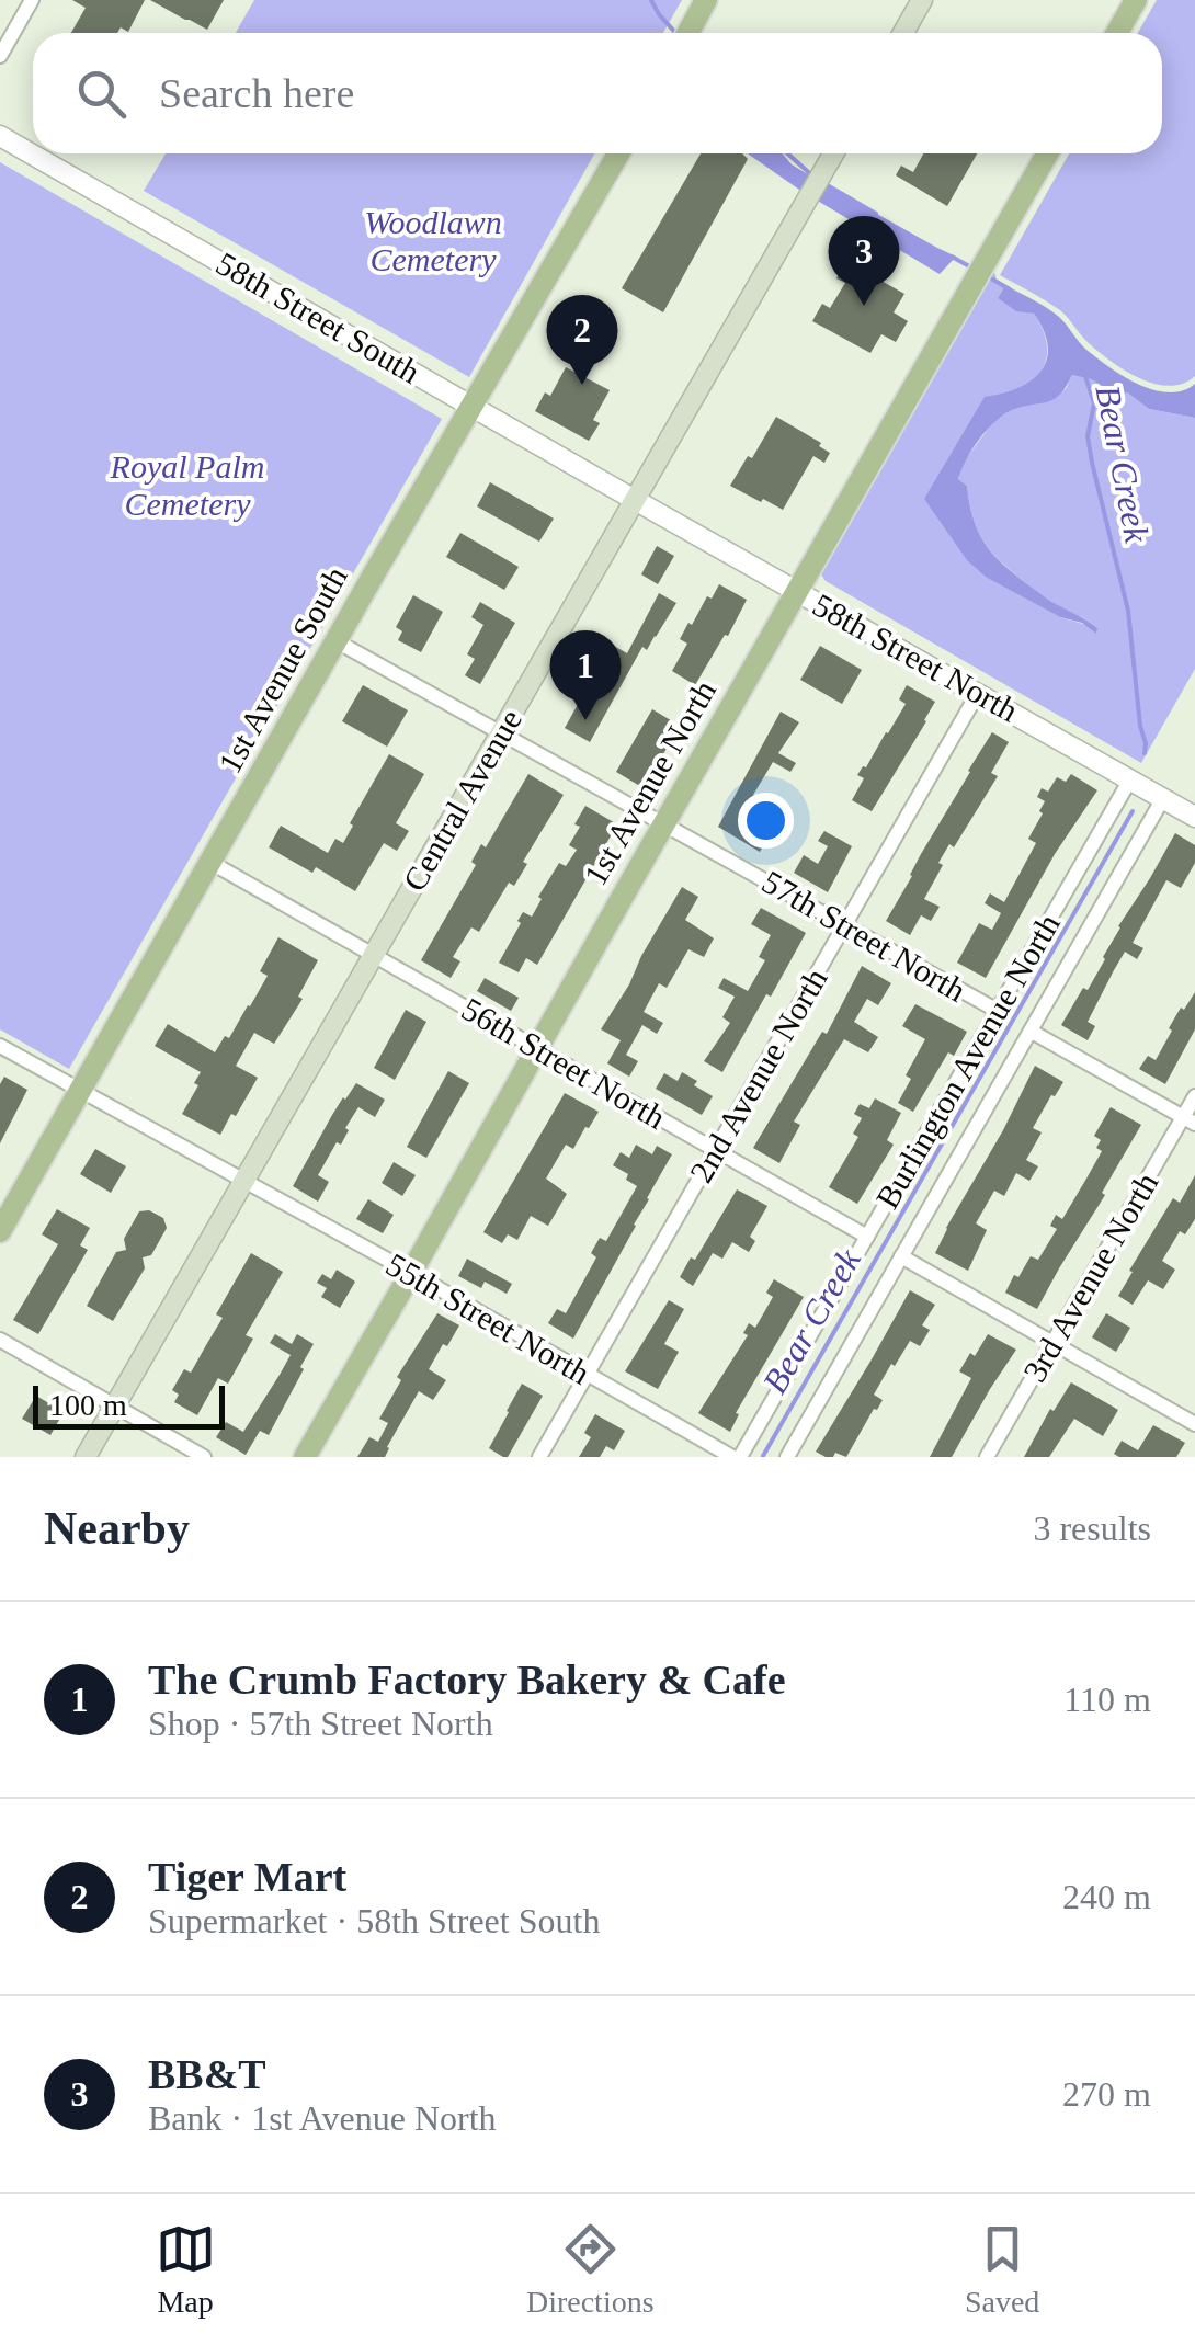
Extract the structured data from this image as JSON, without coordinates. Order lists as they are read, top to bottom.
{
  "streets": {
    "main road": ["1st Avenue South", "1st Avenue North", "Central Avenue"],
    "street": [
      "58th Street South",
      "58th Street North",
      "57th Street North",
      "Burlington Avenue North",
      "56th Street North",
      "2nd Avenue North",
      "3rd Avenue North",
      "55th Street North"
    ]
  },
  "crossings": [
    ["58th Street South", "58th Street North"],
    ["58th Street South", "1st Avenue South"],
    ["58th Street South", "Central Avenue"],
    ["58th Street North", "1st Avenue North"],
    ["58th Street North", "Central Avenue"],
    ["58th Street North", "Burlington Avenue North"],
    ["58th Street North", "2nd Avenue North"],
    ["1st Avenue South", "57th Street North"],
    ["1st Avenue South", "56th Street North"],
    ["1st Avenue South", "55th Street North"],
    ["1st Avenue North", "57th Street North"],
    ["1st Avenue North", "56th Street North"],
    ["1st Avenue North", "55th Street North"],
    ["Central Avenue", "57th Street North"],
    ["Central Avenue", "56th Street North"],
    ["Central Avenue", "55th Street North"],
    ["57th Street North", "Burlington Avenue North"],
    ["57th Street North", "2nd Avenue North"],
    ["Burlington Avenue North", "56th Street North"],
    ["Burlington Avenue North", "55th Street North"],
    ["56th Street North", "2nd Avenue North"],
    ["2nd Avenue North", "55th Street North"]
  ],
  "water": ["Bear Creek"],
  "parks": ["Woodlawn Cemetery", "Royal Palm Cemetery"],
  "scale_bar": "100 m",
  "page": {
    "search": "Search here",
    "pins": ["3", "2", "1"],
    "scale": "100 m",
    "heading": ["Nearby", "3 results"],
    "list": [
      {
        "mark": "1",
        "name": "The Crumb Factory Bakery & Cafe",
        "note": "Shop · 57th Street North",
        "value": "110 m"
      },
      {
        "mark": "2",
        "name": "Tiger Mart",
        "note": "Supermarket · 58th Street South",
        "value": "240 m"
      },
      {
        "mark": "3",
        "name": "BB&T",
        "note": "Bank · 1st Avenue North",
        "value": "270 m"
      }
    ],
    "nav": ["Map", "Directions", "Saved"]
  }
}
